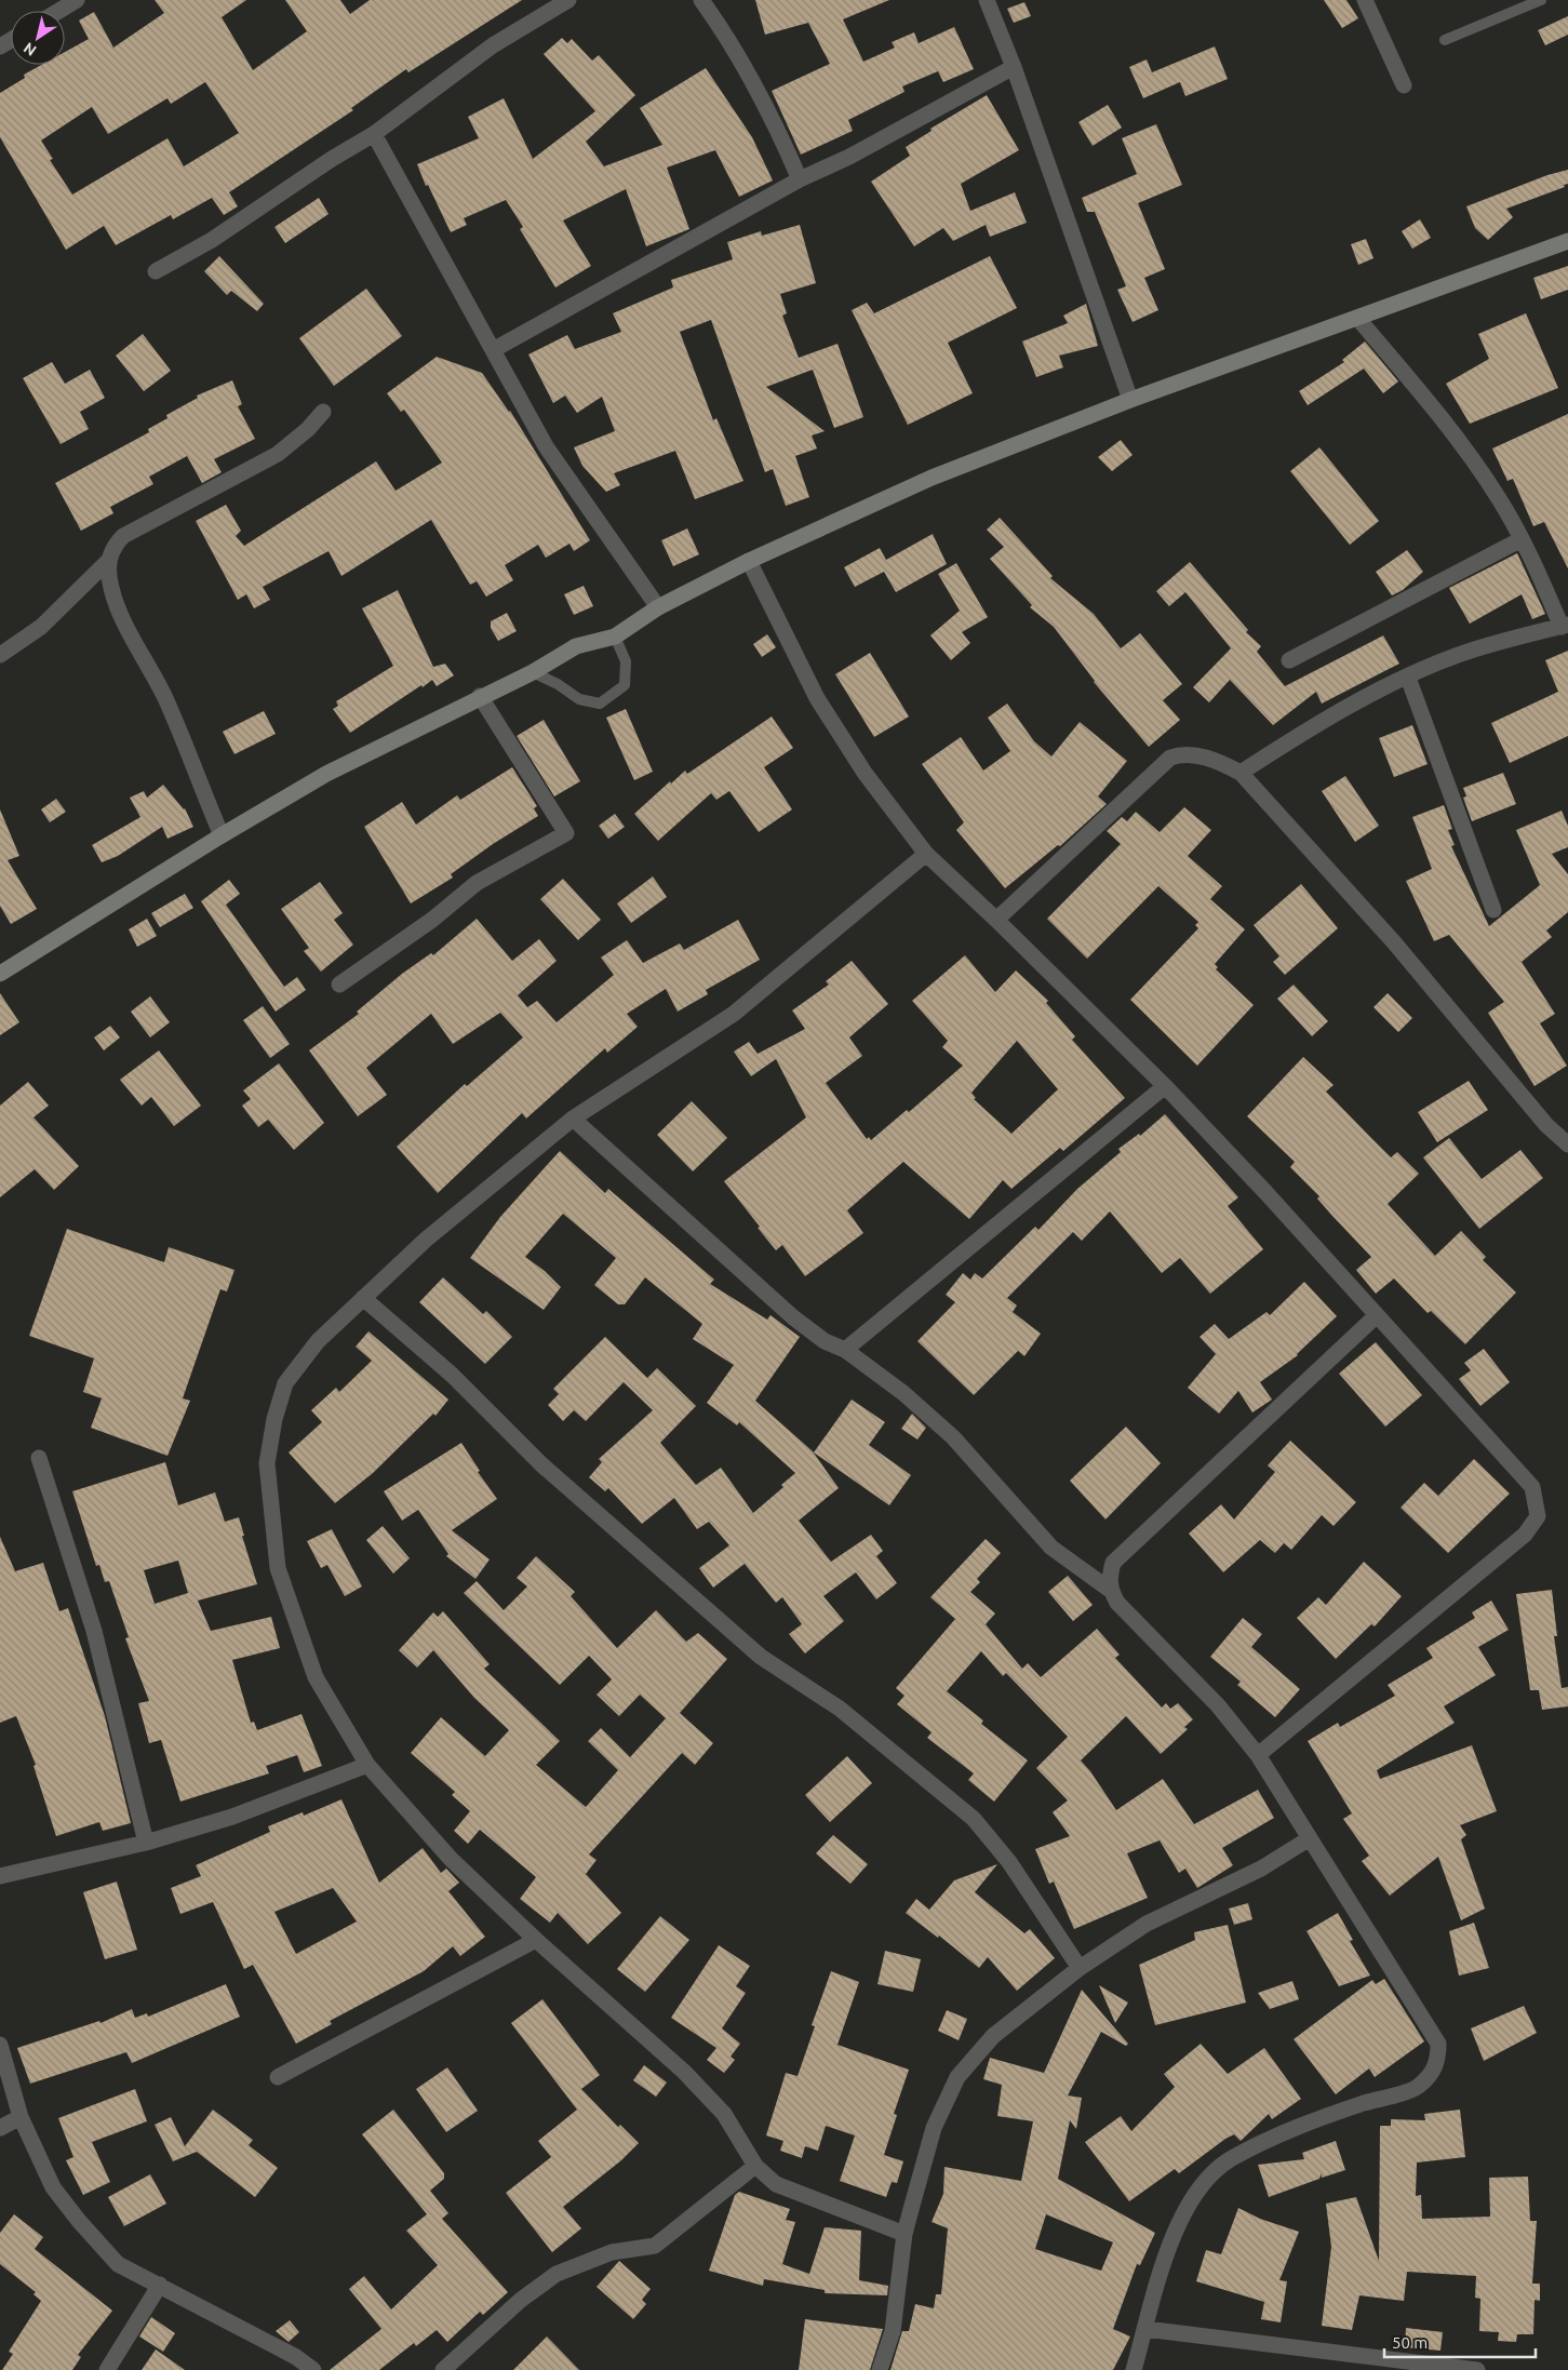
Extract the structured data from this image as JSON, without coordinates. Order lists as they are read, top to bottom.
{
  "scale_bar": "50 m",
  "north": "bottom left"
}
